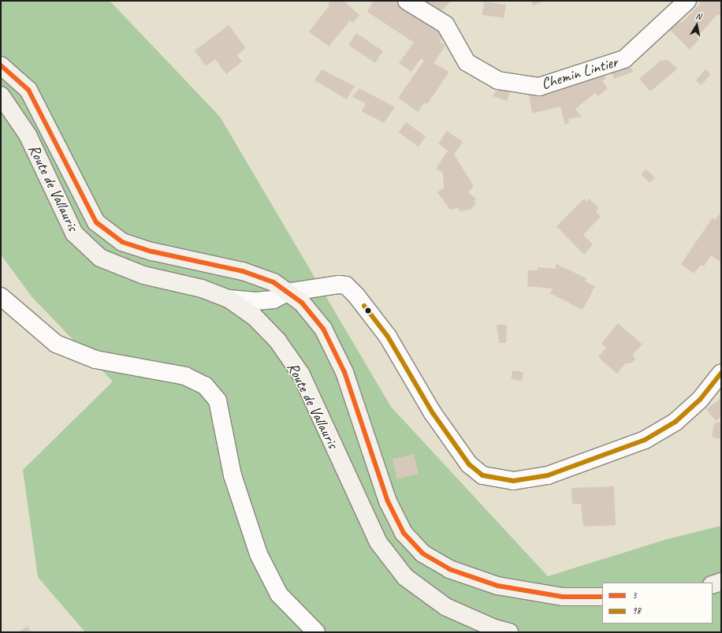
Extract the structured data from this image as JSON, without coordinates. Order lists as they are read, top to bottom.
{
  "streets": {
    "main road": ["Route de Vallauris"],
    "street": ["Chemin Lintier"]
  },
  "lines": ["transit line 3", "transit line 98"],
  "legend": ["3", "98"],
  "north": "top"
}
